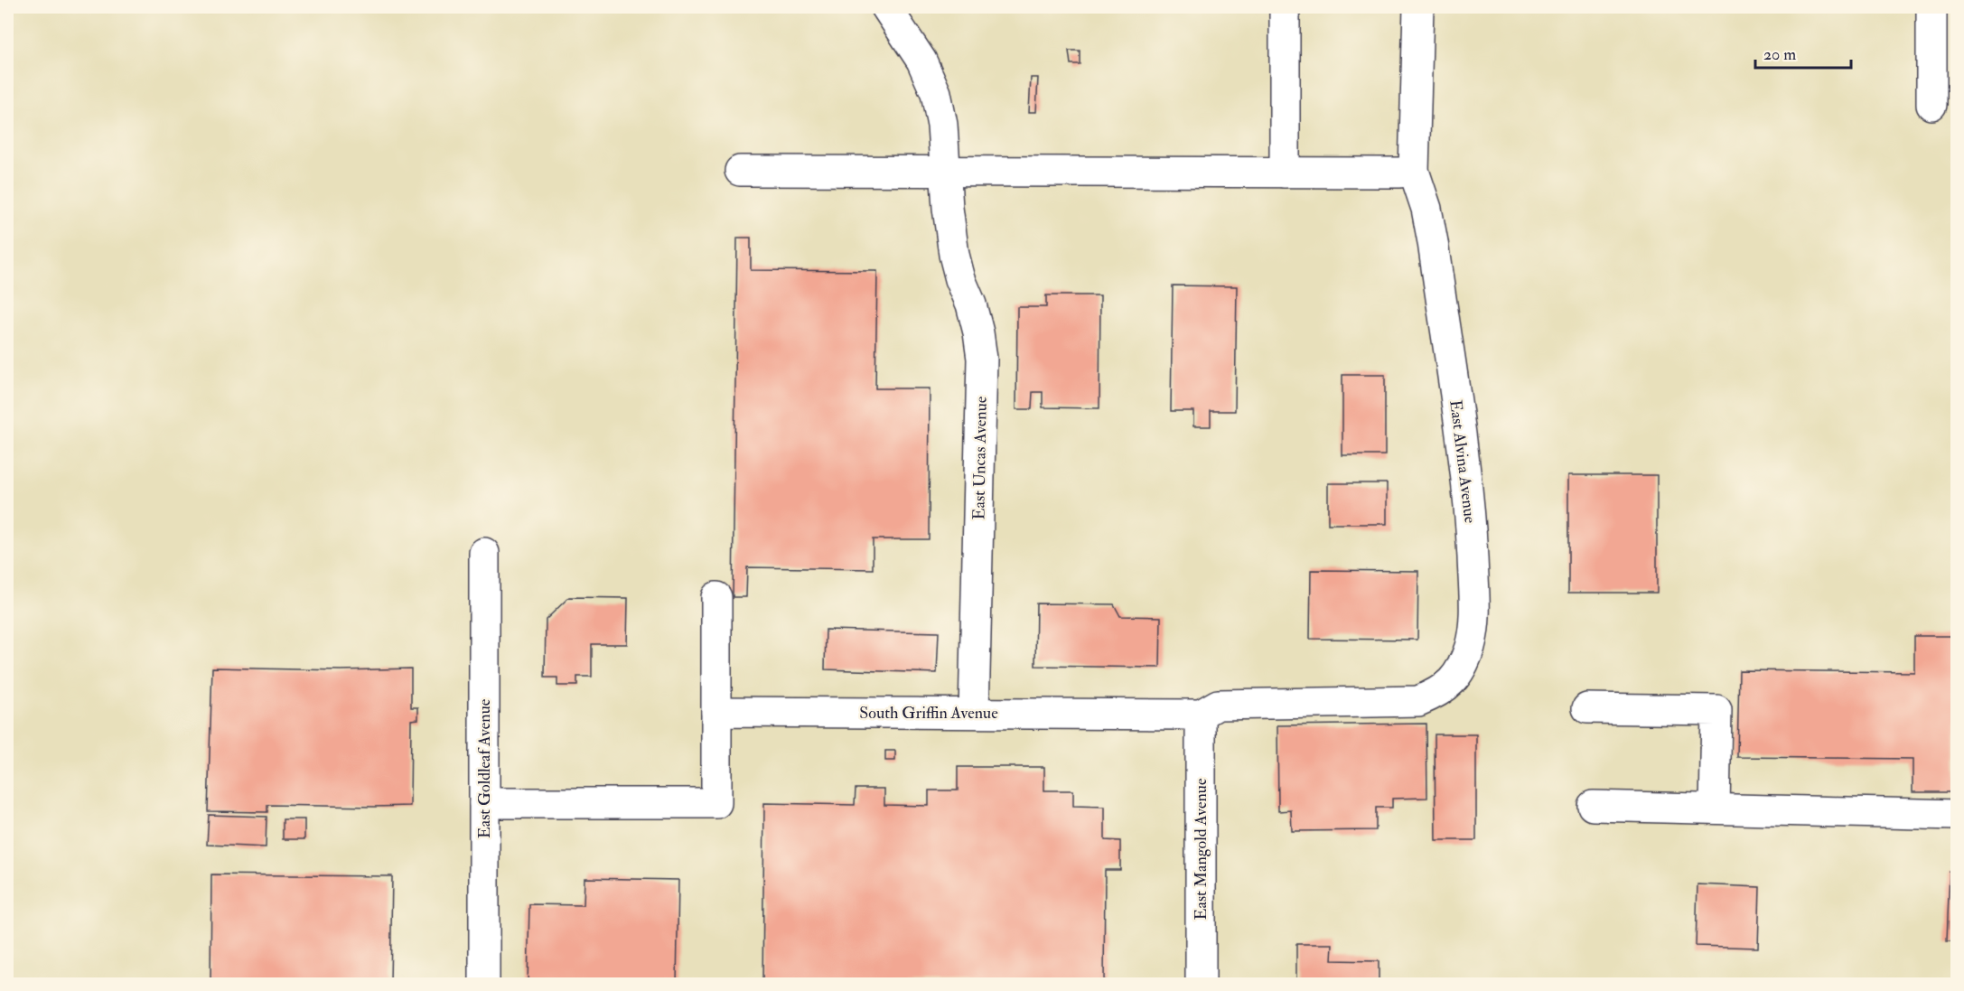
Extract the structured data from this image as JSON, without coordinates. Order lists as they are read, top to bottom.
{
  "streets": {
    "street": [
      "East Uncas Avenue",
      "East Alvina Avenue",
      "South Griffin Avenue",
      "East Goldleaf Avenue",
      "East Mangold Avenue"
    ]
  },
  "crossings": [
    ["East Uncas Avenue", "South Griffin Avenue"],
    ["East Alvina Avenue", "South Griffin Avenue"],
    ["South Griffin Avenue", "East Mangold Avenue"]
  ],
  "scale_bar": "20 m"
}
